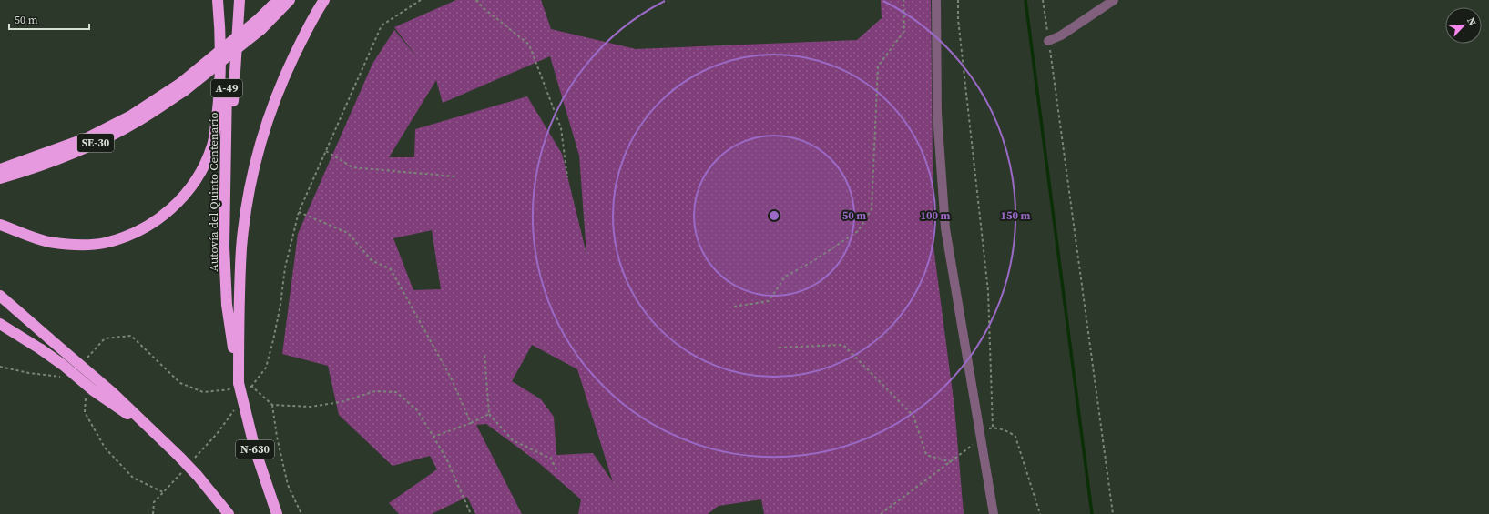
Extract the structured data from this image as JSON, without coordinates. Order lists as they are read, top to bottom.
{
  "streets": {
    "highway": [
      "A-49",
      "SE-30",
      "Autovía del Quinto Centenario",
      "N-630"
    ]
  },
  "crossings": [
    ["Autovía del Quinto Centenario", "N-630"]
  ],
  "scale_bar": "50 m",
  "north": "top right",
  "rings": ["50 m", "100 m", "150 m"]
}
